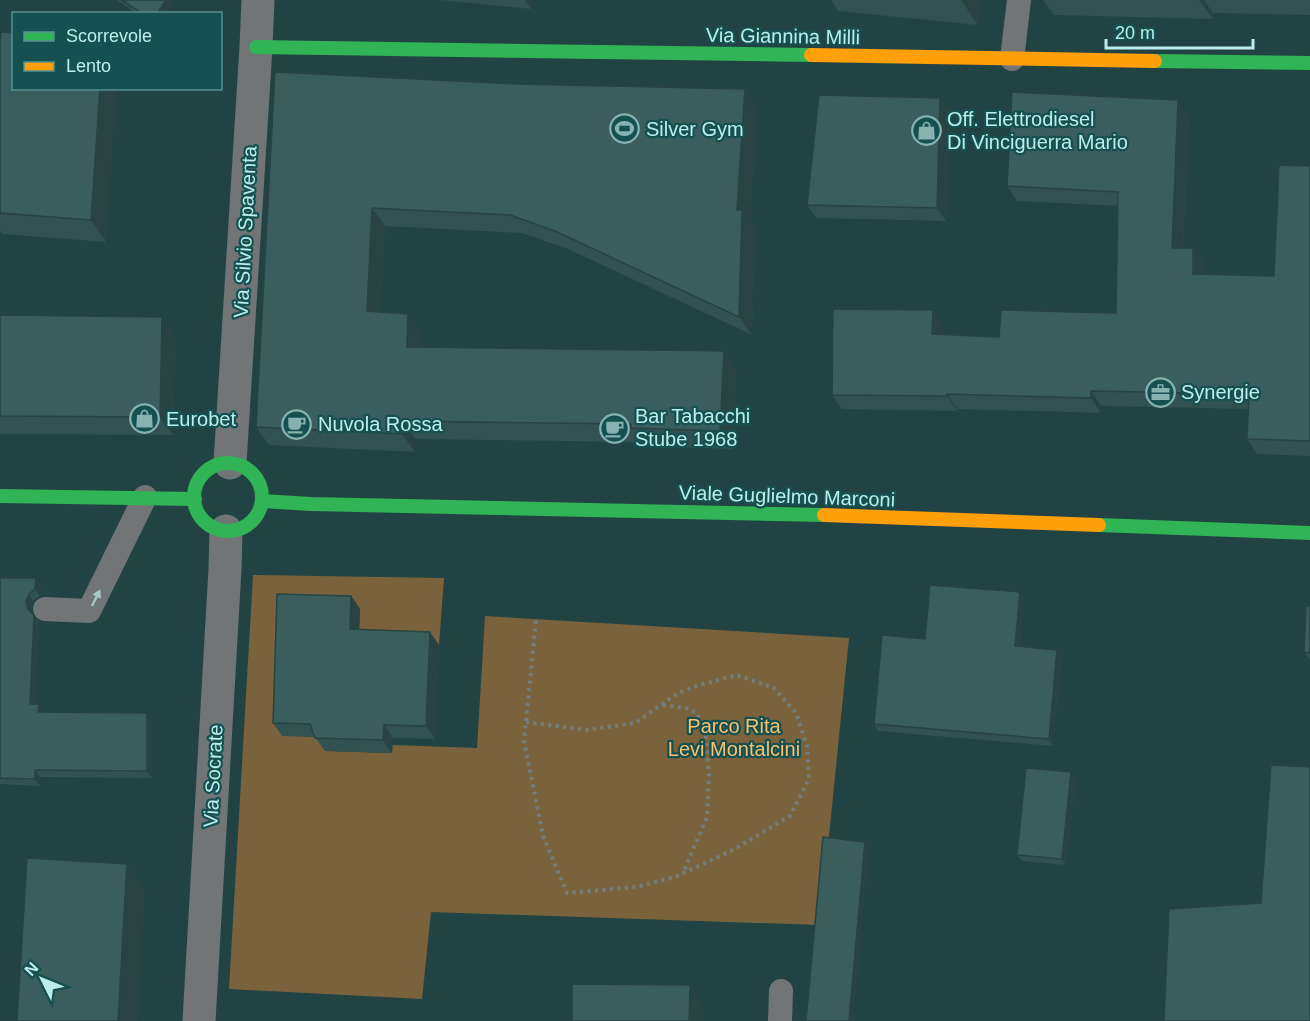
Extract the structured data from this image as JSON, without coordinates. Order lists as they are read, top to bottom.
{
  "streets": {
    "main road": ["Via Giannina Milli", "Viale Guglielmo Marconi"],
    "street": ["Via Silvio Spaventa", "Via Socrate"]
  },
  "crossings": [
    ["Via Giannina Milli", "Via Silvio Spaventa"],
    ["Via Silvio Spaventa", "Viale Guglielmo Marconi"],
    ["Via Silvio Spaventa", "Via Socrate"],
    ["Viale Guglielmo Marconi", "Via Socrate"]
  ],
  "parks": ["Parco Rita Levi Montalcini"],
  "places": {
    "sports": ["Silver Gym"],
    "shop": ["Off. Elettrodiesel Di Vinciguerra Mario", "Eurobet"],
    "office": ["Synergie"],
    "cafe": ["Nuvola Rossa", "Bar Tabacchi Stube 1968"]
  },
  "legend": ["Scorrevole", "Lento"],
  "scale_bar": "20 m",
  "north": "top left"
}
